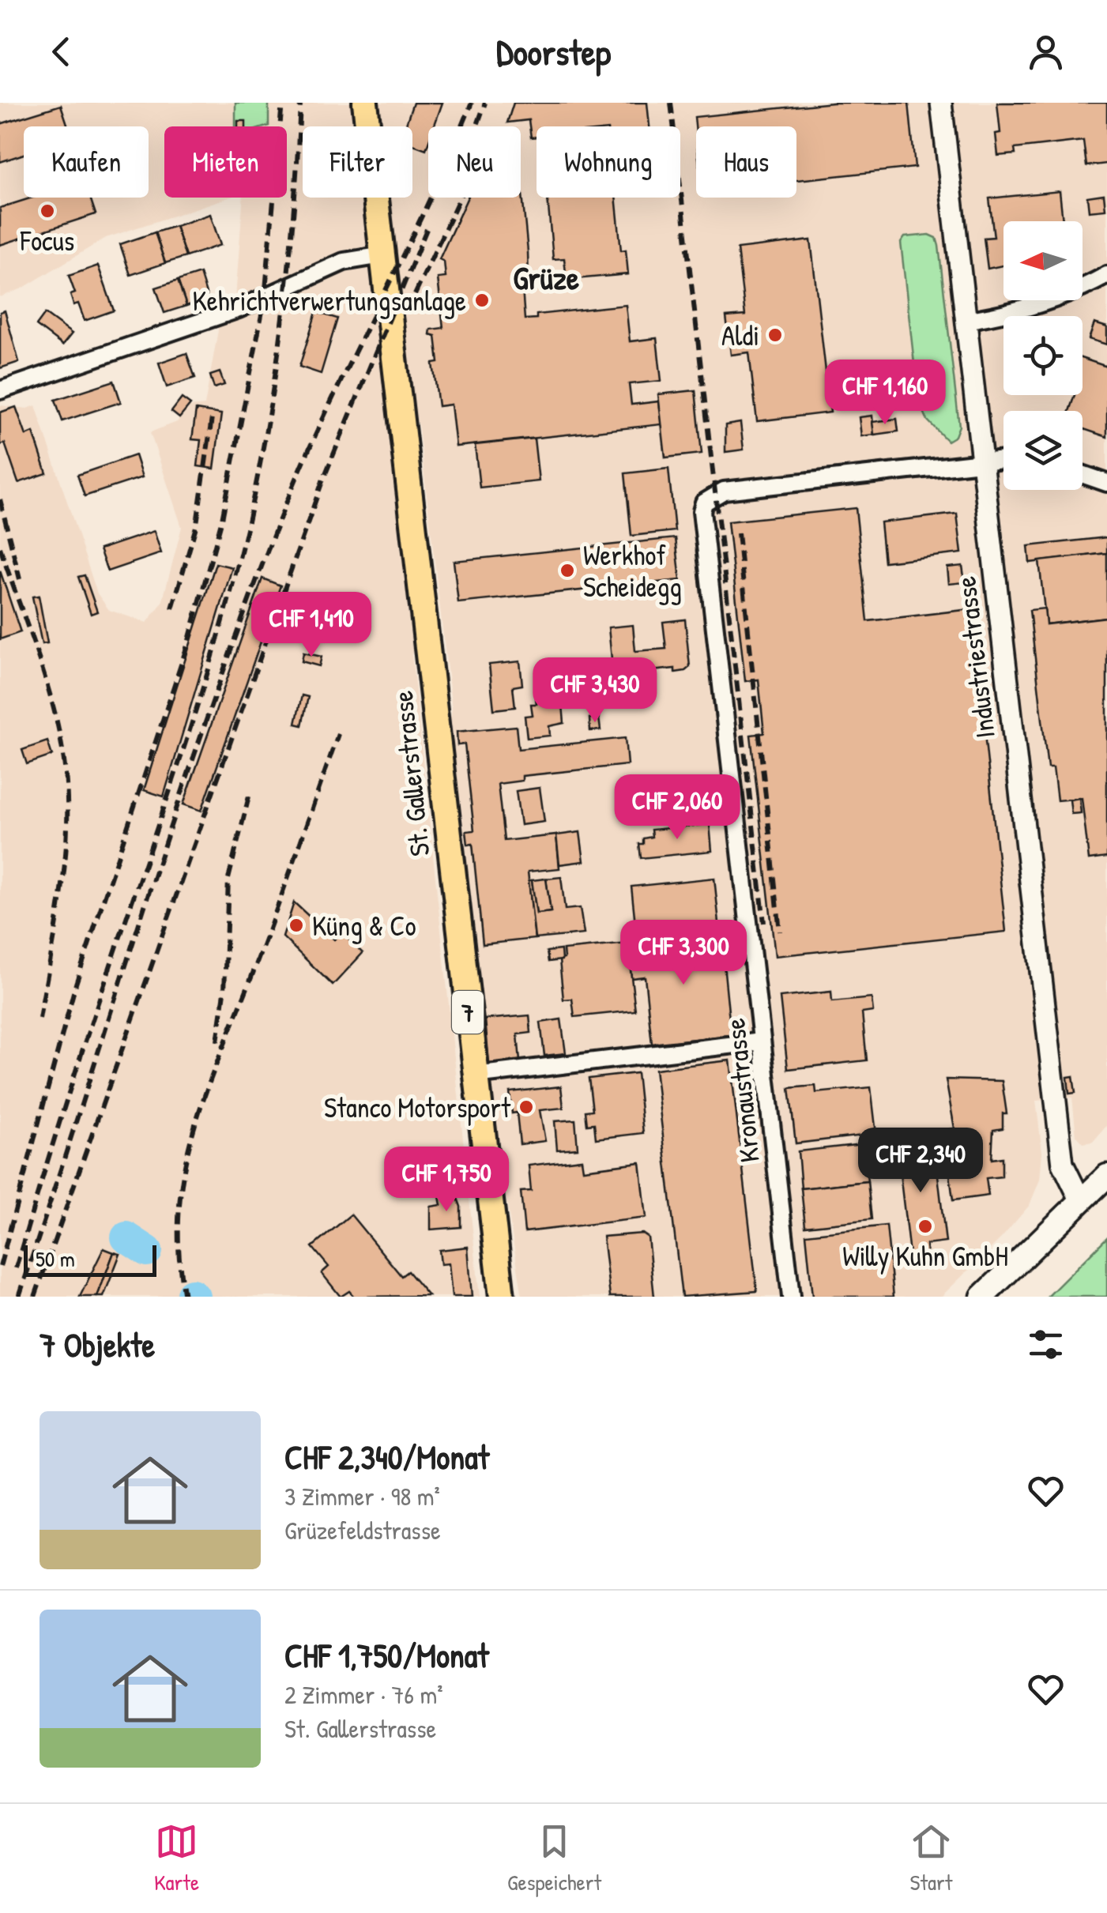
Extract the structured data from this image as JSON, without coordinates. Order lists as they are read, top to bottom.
{
  "streets": {
    "main road": ["St. Gallerstrasse", "7"],
    "street": ["Industriestrasse", "Kronaustrasse"]
  },
  "crossings": [
    ["Industriestrasse", "Kronaustrasse"]
  ],
  "districts": ["Grüze"],
  "places": [
    "Focus",
    "Kehrichtverwertungsanlage",
    "Aldi",
    "Werkhof Scheidegg",
    "Küng & Co",
    "Stanco Motorsport",
    "Willy Kuhn GmbH"
  ],
  "scale_bar": "50 m",
  "north": "left",
  "page": {
    "header": "Doorstep",
    "chip": [
      "Kaufen",
      "Mieten",
      "Filter",
      "Neu",
      "Wohnung",
      "Haus"
    ],
    "price": [
      "CHF 1,160",
      "CHF 1,410",
      "CHF 3,430",
      "CHF 2,060",
      "CHF 3,300",
      "CHF 2,340",
      "CHF 1,750"
    ],
    "scale": "50 m",
    "heading": "7 Objekte",
    "list": [
      {
        "name": "CHF 2,340/Monat",
        "note": "3 Zimmer · 98 m² · Grüzefeldstrasse"
      },
      {
        "name": "CHF 1,750/Monat",
        "note": "2 Zimmer · 76 m² · St. Gallerstrasse"
      }
    ],
    "tabs": ["Karte", "Gespeichert", "Start"]
  }
}
